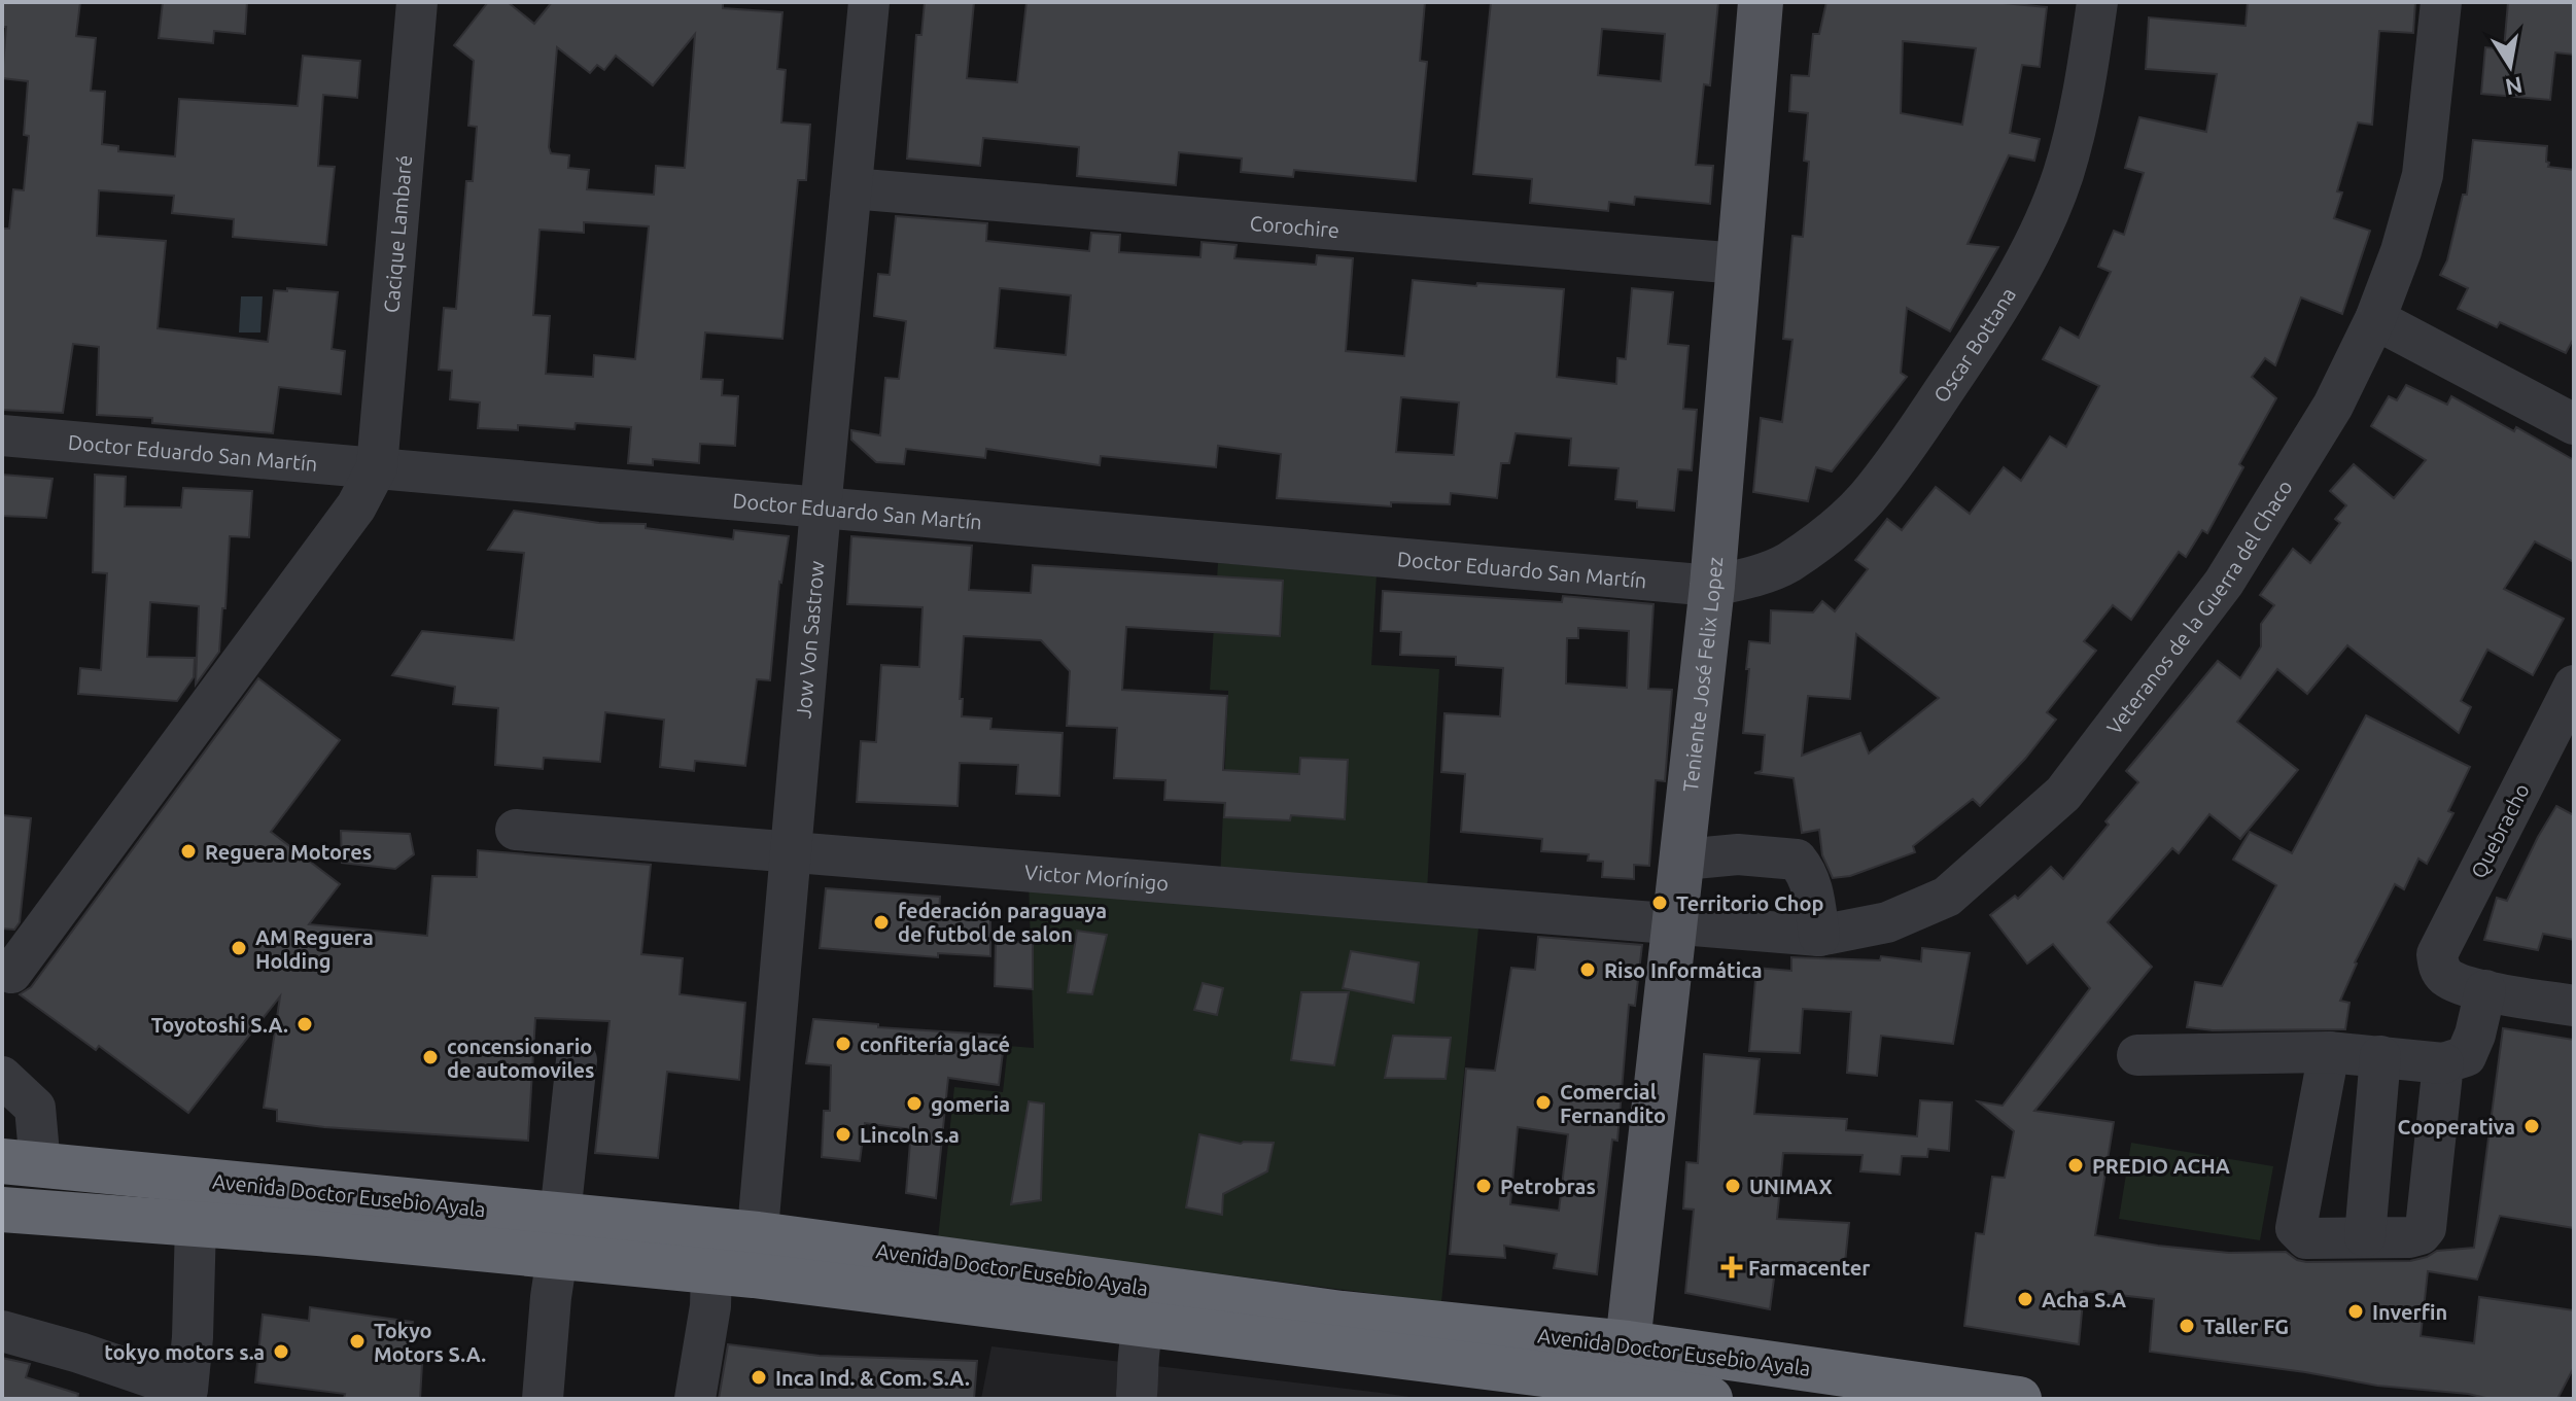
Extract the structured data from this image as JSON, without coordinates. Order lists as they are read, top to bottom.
{
  "streets": {
    "highway": ["Avenida Doctor Eusebio Ayala"],
    "main road": ["Teniente José Felix Lopez"],
    "street": [
      "Corochire",
      "Cacique Lambaré",
      "Oscar Bottana",
      "Doctor Eduardo San Martín",
      "Veteranos de la Guerra del Chaco",
      "Jow Von Sastrow",
      "Quebracho",
      "Victor Morínigo"
    ]
  },
  "crossings": [
    ["Corochire", "Jow Von Sastrow"],
    ["Corochire", "Teniente José Felix Lopez"],
    ["Cacique Lambaré", "Doctor Eduardo San Martín"],
    ["Oscar Bottana", "Doctor Eduardo San Martín"],
    ["Oscar Bottana", "Teniente José Felix Lopez"],
    ["Doctor Eduardo San Martín", "Jow Von Sastrow"],
    ["Doctor Eduardo San Martín", "Teniente José Felix Lopez"],
    ["Veteranos de la Guerra del Chaco", "Teniente José Felix Lopez"],
    ["Veteranos de la Guerra del Chaco", "Victor Morínigo"],
    ["Jow Von Sastrow", "Victor Morínigo"],
    ["Jow Von Sastrow", "Avenida Doctor Eusebio Ayala"],
    ["Teniente José Felix Lopez", "Victor Morínigo"],
    ["Teniente José Felix Lopez", "Avenida Doctor Eusebio Ayala"]
  ],
  "places": {
    "other": [
      "Reguera Motores",
      "Territorio Chop",
      "federación paraguaya de futbol de salon",
      "AM Reguera Holding",
      "Riso Informática",
      "Toyotoshi S.A.",
      "confitería glacé",
      "concensionario de automoviles",
      "Comercial Fernandito",
      "gomeria",
      "Cooperativa",
      "Lincoln s.a",
      "PREDIO ACHA",
      "Petrobras",
      "UNIMAX",
      "Acha S.A",
      "Inverfin",
      "Taller FG",
      "Tokyo Motors S.A.",
      "tokyo motors s.a",
      "Inca Ind. & Com. S.A."
    ],
    "health": ["Farmacenter"]
  },
  "north": "bottom"
}
